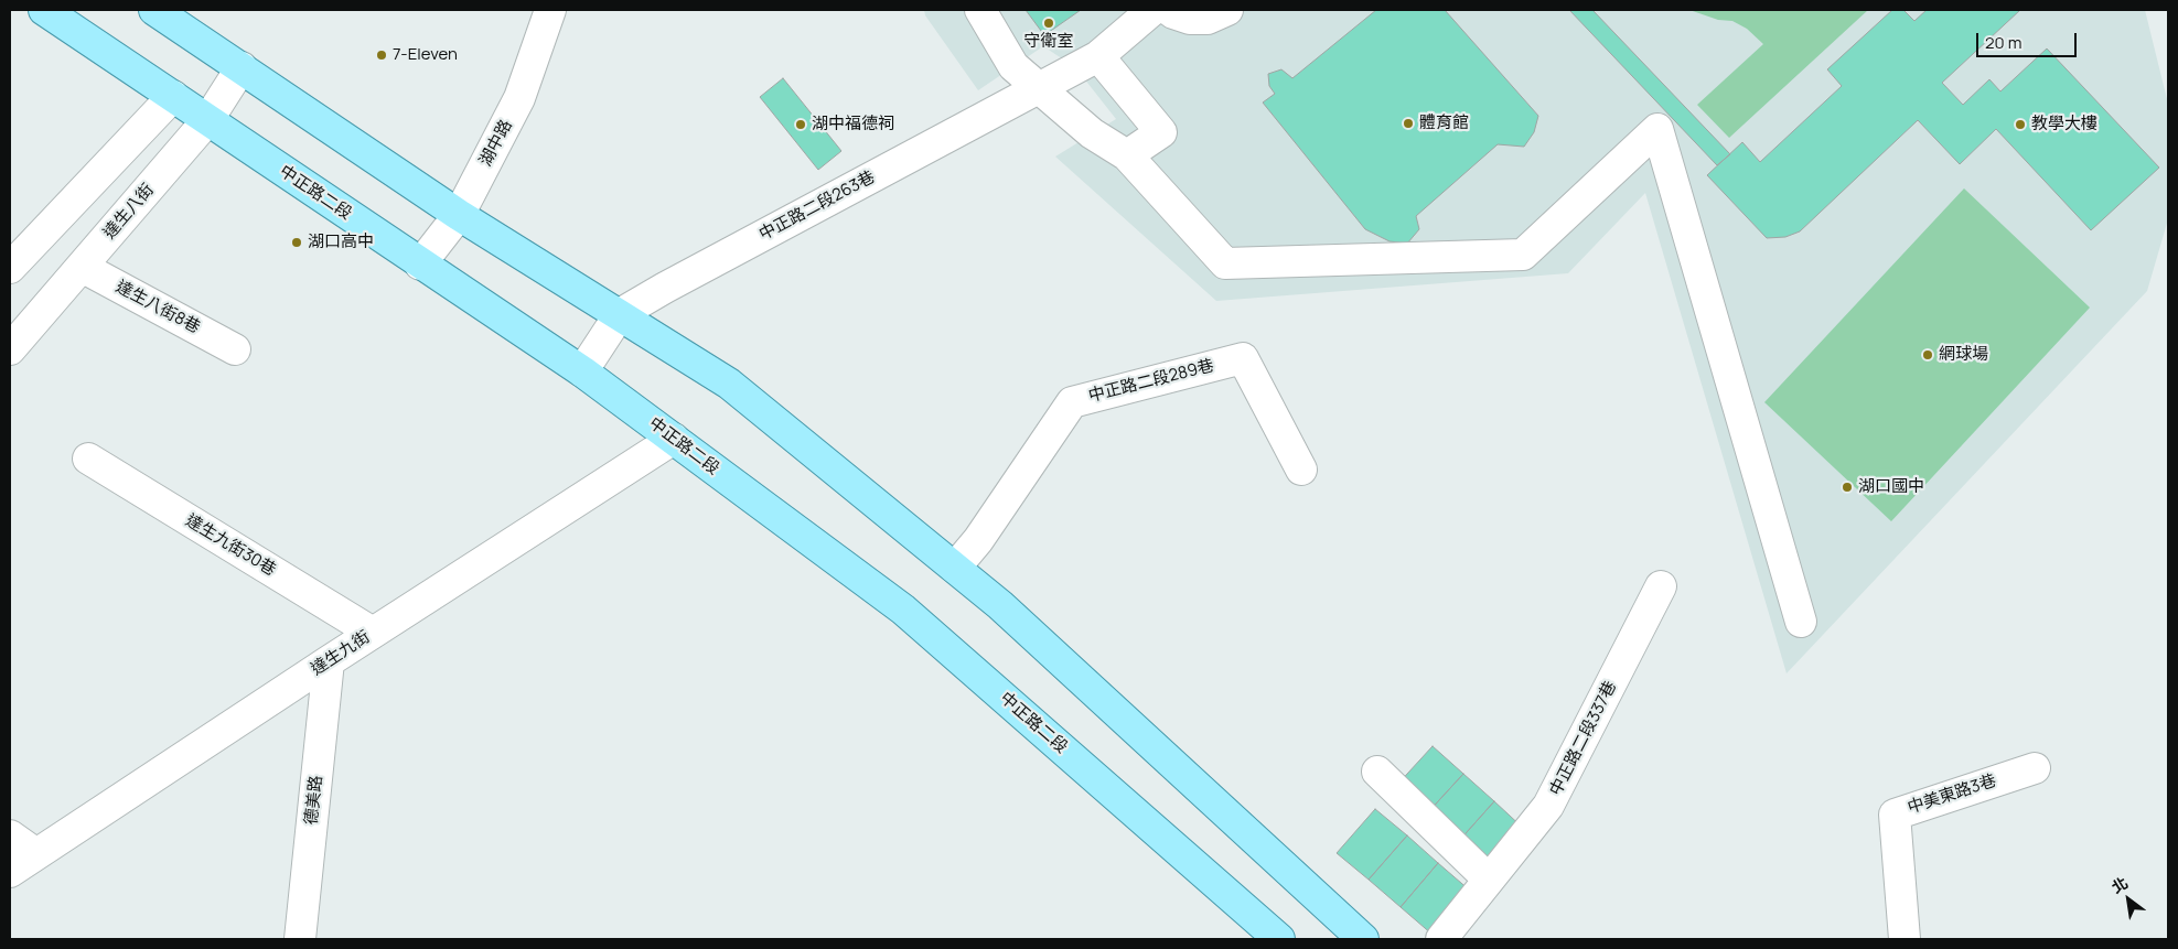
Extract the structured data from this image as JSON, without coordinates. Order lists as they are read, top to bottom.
{
  "streets": {
    "main road": ["中正路二段"],
    "street": [
      "湖中路",
      "中正路二段263巷",
      "達生八街",
      "達生八街8巷",
      "中正路二段289巷",
      "達生九街30巷",
      "達生九街",
      "中正路二段337巷",
      "中美東路3巷",
      "德美路"
    ]
  },
  "crossings": [
    ["湖中路", "中正路二段"],
    ["中正路二段", "中正路二段263巷"],
    ["中正路二段", "達生八街"],
    ["中正路二段", "達生九街"],
    ["達生八街", "達生八街8巷"],
    ["達生九街30巷", "達生九街"],
    ["達生九街", "德美路"]
  ],
  "places": [
    "守衛室",
    "7-Eleven",
    "體育館",
    "湖中福德祠",
    "教學大樓",
    "湖口高中",
    "網球場",
    "湖口國中"
  ],
  "scale_bar": "20 m",
  "north": "top left"
}
